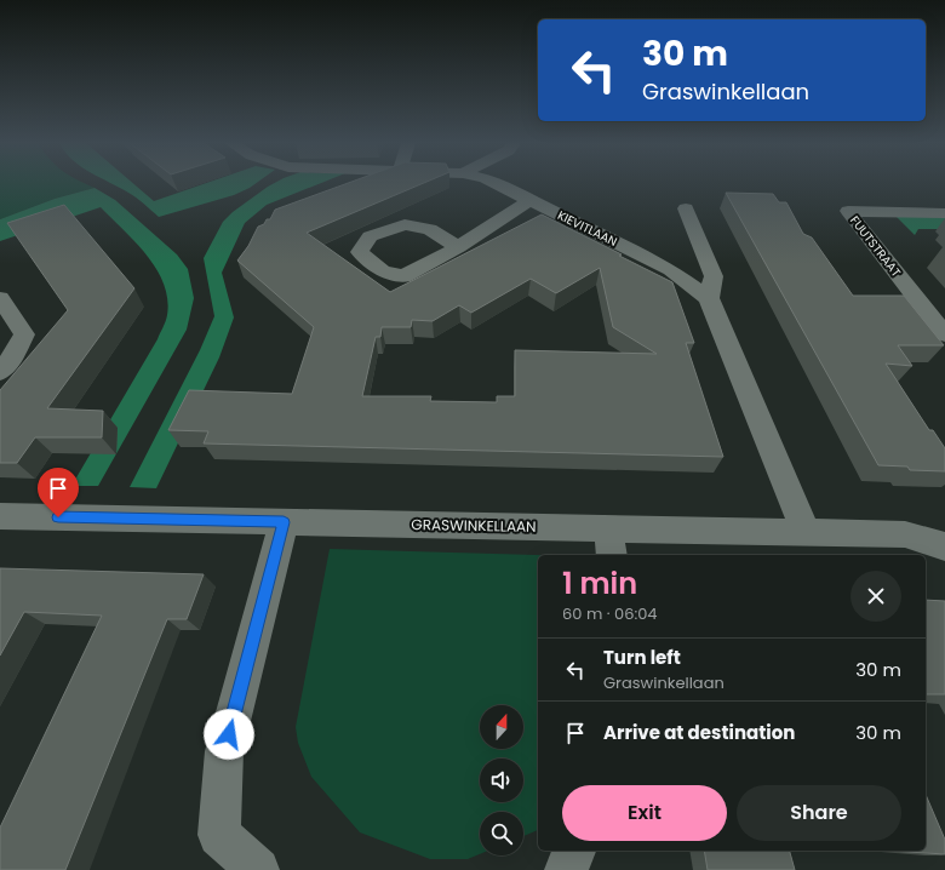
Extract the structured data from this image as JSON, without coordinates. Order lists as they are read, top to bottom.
{
  "streets": {
    "street": ["KIEVITLAAN", "FUUTSTRAAT", "GRASWINKELLAAN"]
  },
  "north": "top",
  "page": {
    "turn": ["30 m", "Graswinkellaan"],
    "heading": ["1 min", "60 m · 06:04"],
    "list": [
      {
        "name": "Turn left",
        "note": "Graswinkellaan",
        "value": "30 m"
      },
      {
        "name": "Arrive at destination",
        "value": "30 m"
      }
    ],
    "buttons": ["Exit", "Share"]
  }
}
